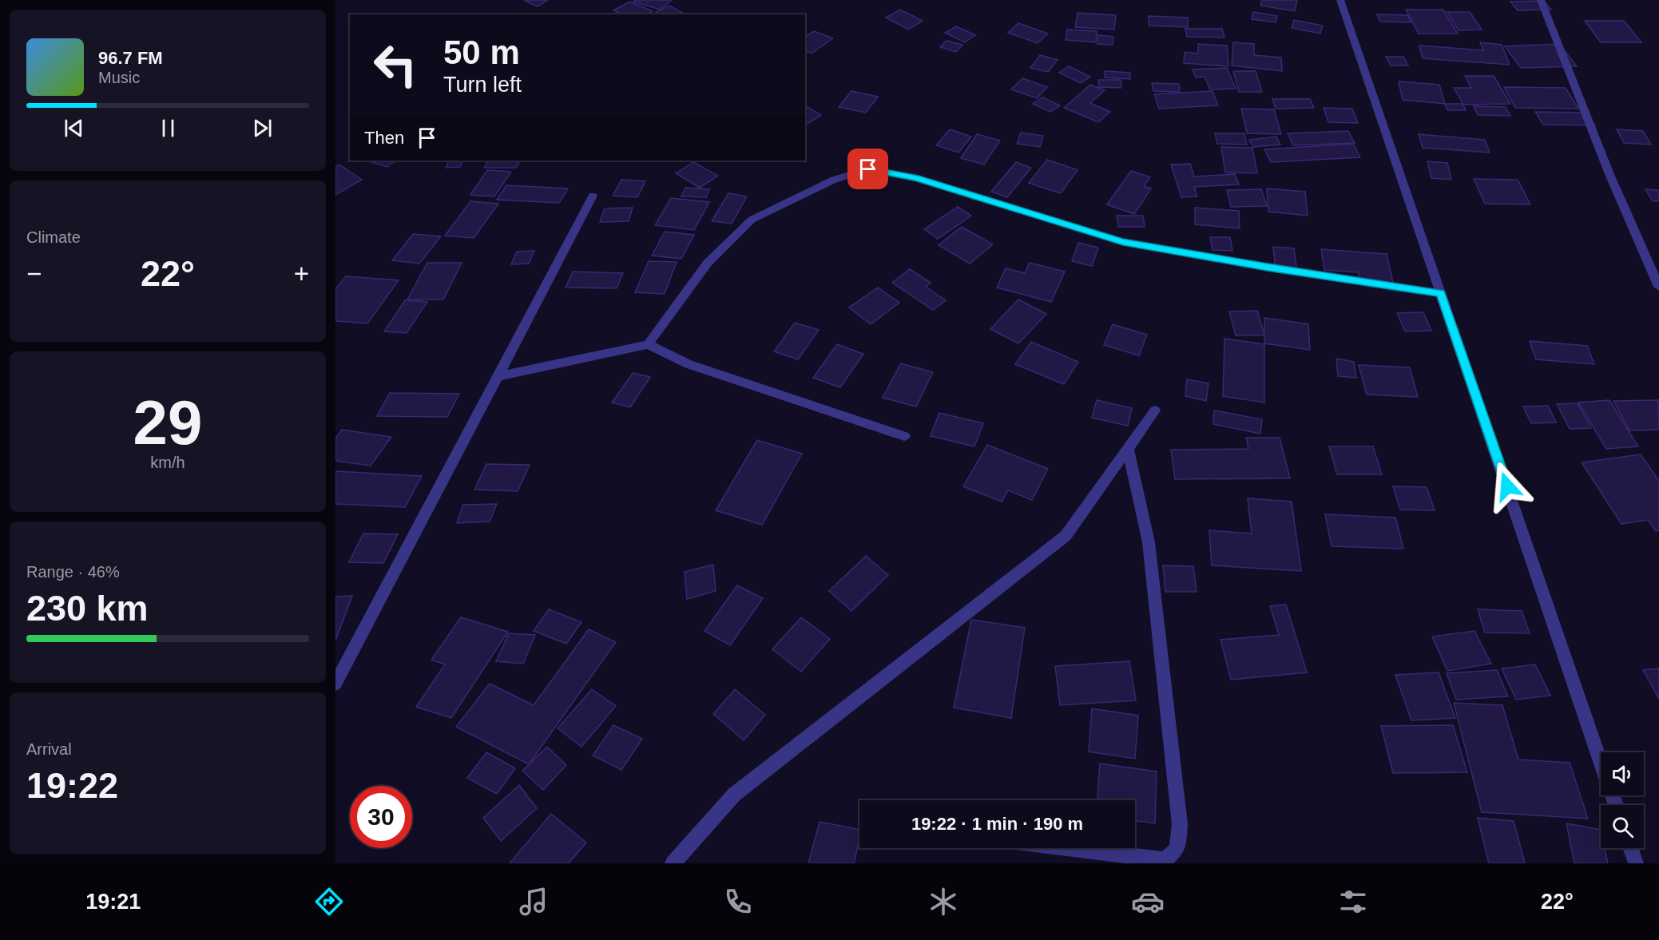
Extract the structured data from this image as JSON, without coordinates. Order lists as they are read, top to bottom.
{
  "page": {
    "turn": ["50 m", "Turn left"],
    "song": ["96.7 FM", "Music"],
    "then": "Then",
    "tile": [
      "Climate",
      ["29", "km/h"],
      ["Range · 46%", "230 km"],
      ["Arrival", "19:22"]
    ],
    "heat": ["−", "22°", "+"],
    "limit": "30",
    "trip": "19:22 · 1 min · 190 m",
    "tabs": ["19:21", "22°"]
  }
}
